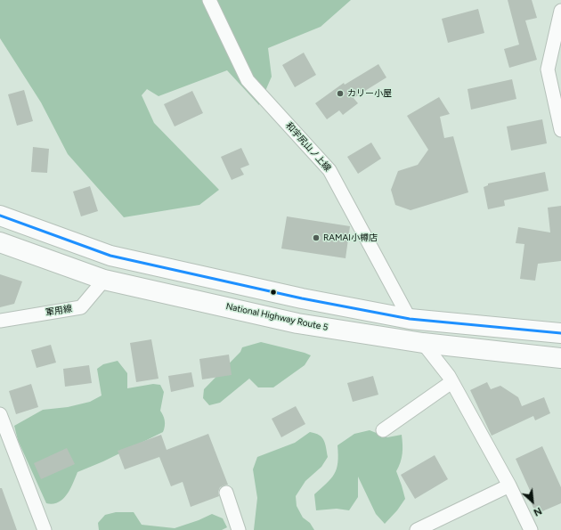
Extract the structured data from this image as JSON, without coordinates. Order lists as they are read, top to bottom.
{
  "streets": {
    "highway": ["National Highway Route 5"],
    "street": ["和宇尻山ノ上線", "軍用線"]
  },
  "crossings": [
    ["軍用線", "National Highway Route 5"]
  ],
  "places": ["カリー小屋", "RAMAI小樽店"],
  "north": "bottom right"
}
